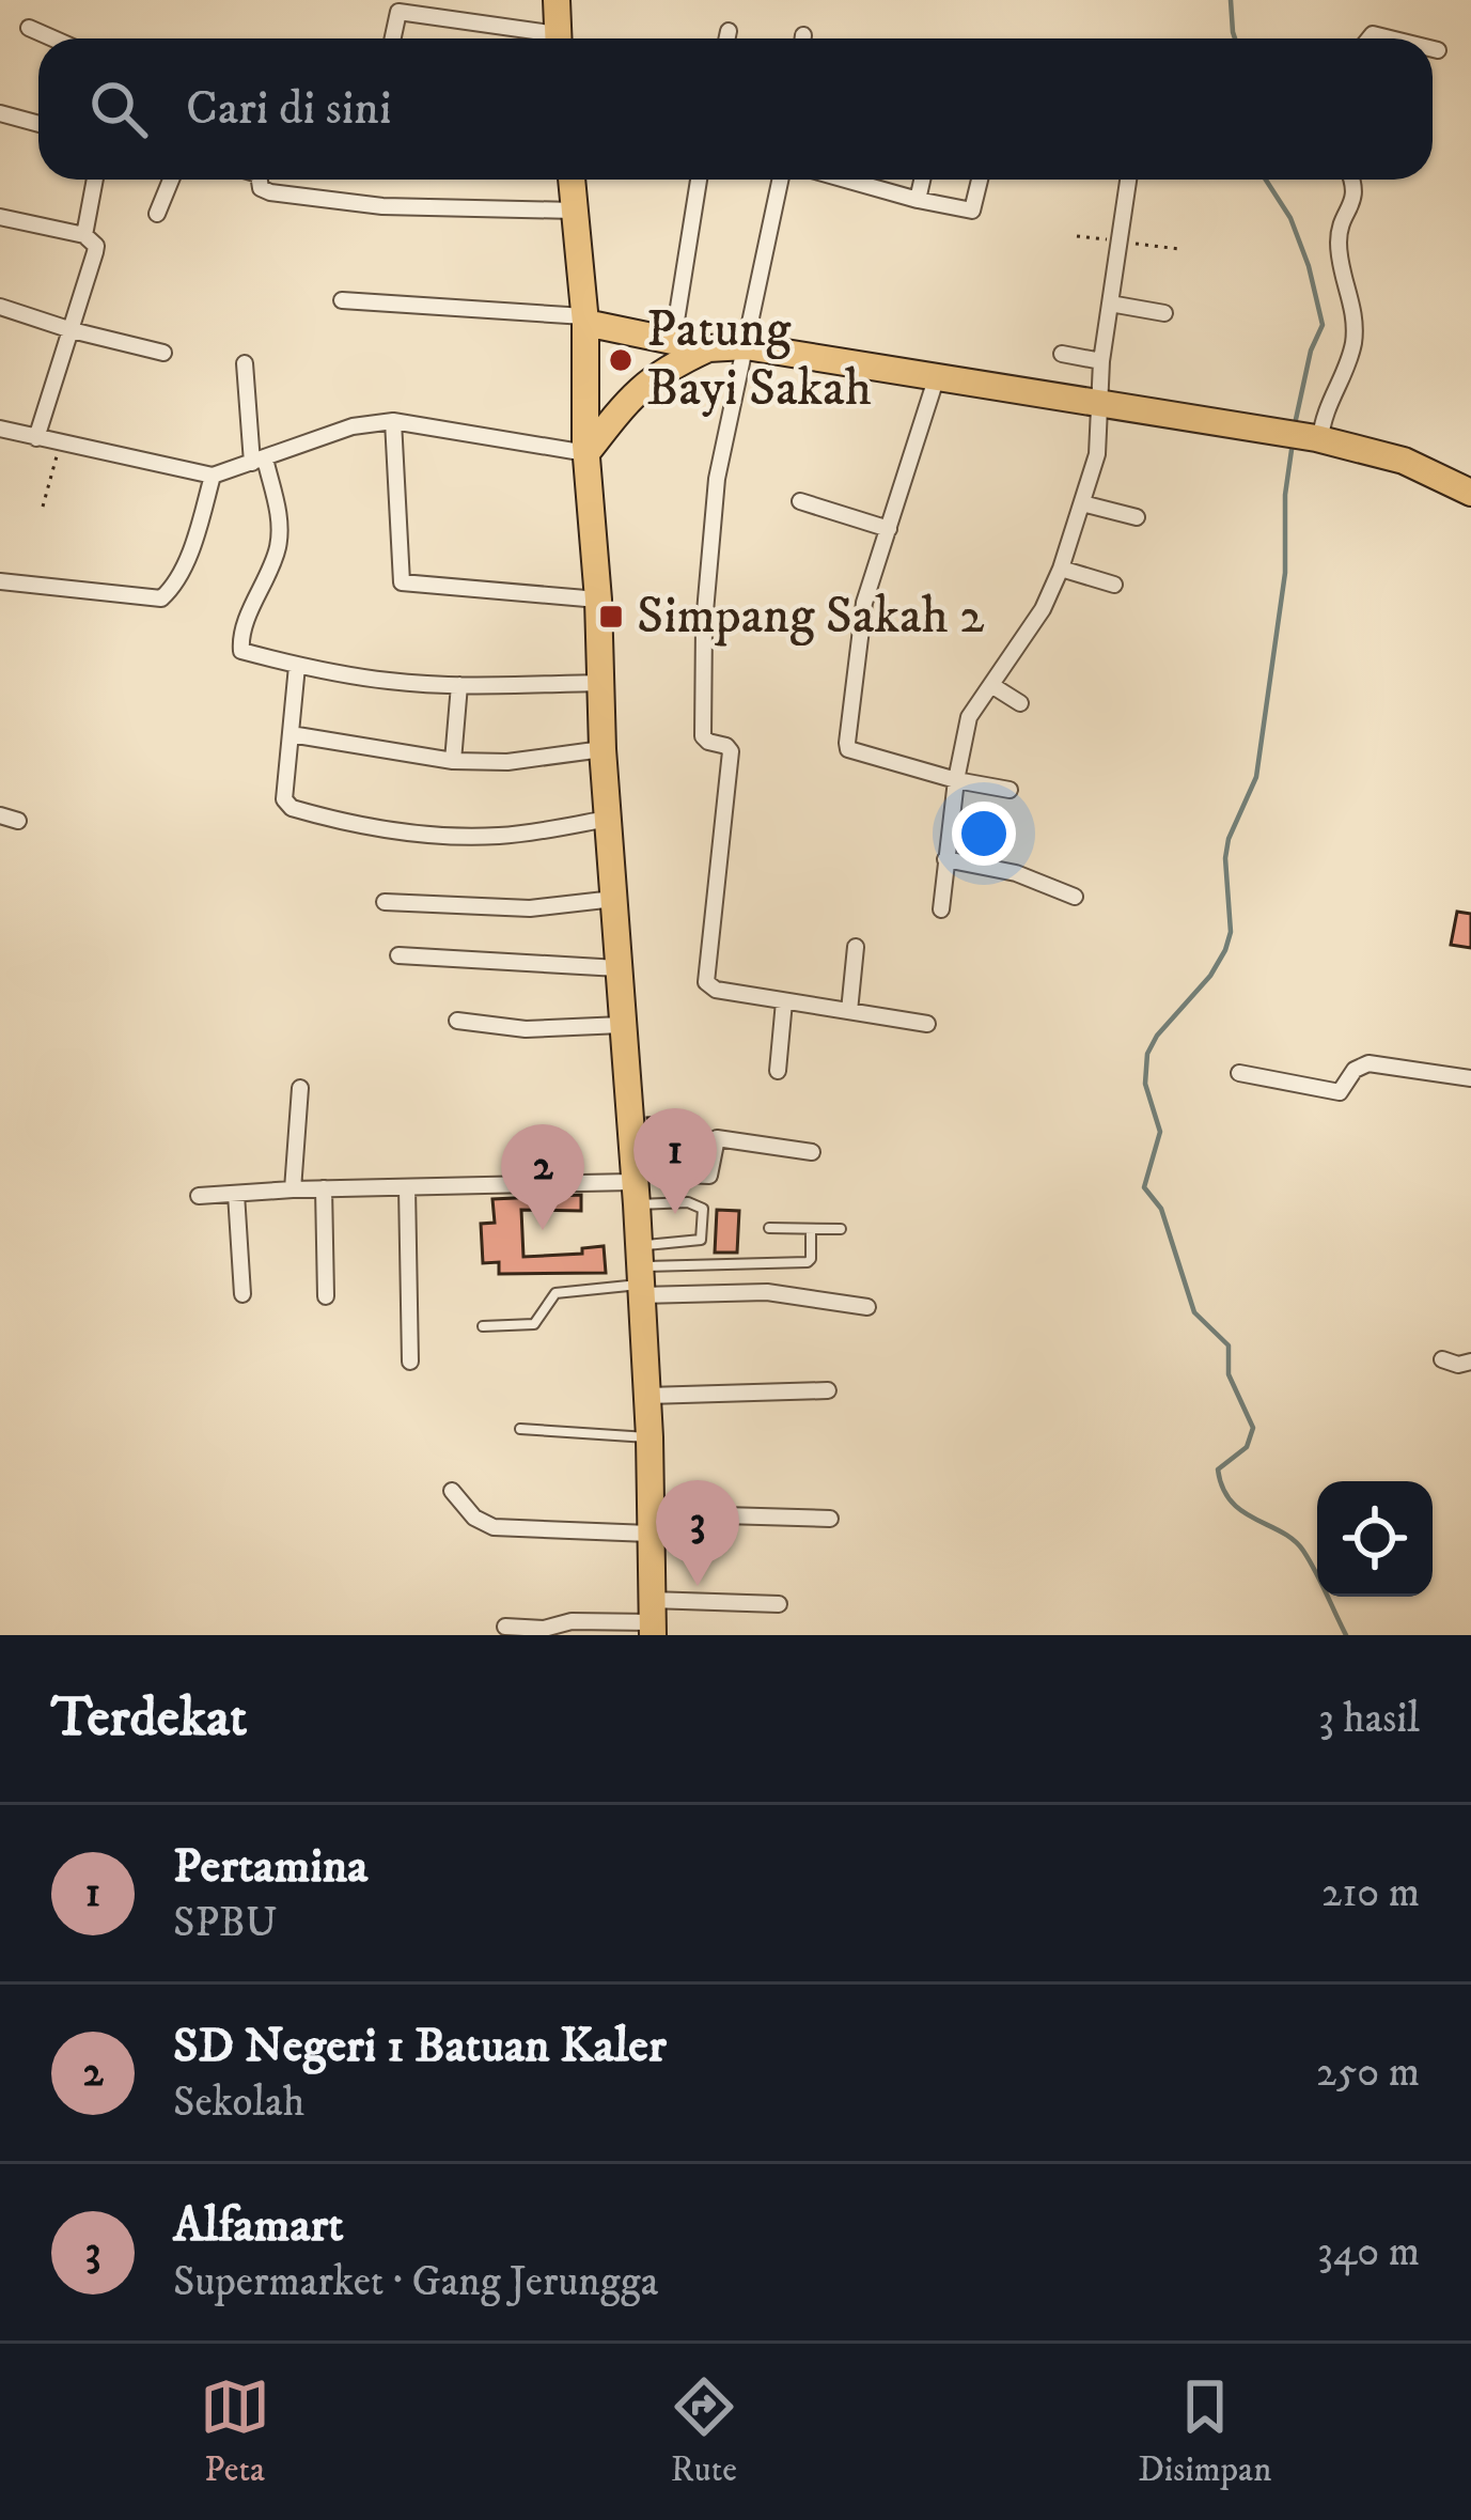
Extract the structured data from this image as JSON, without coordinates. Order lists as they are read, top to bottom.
{
  "places": {
    "other": ["Patung Bayi Sakah"],
    "transit": ["Simpang Sakah 2"]
  },
  "page": {
    "search": "Cari di sini",
    "pins": ["1", "2", "3"],
    "heading": ["Terdekat", "3 hasil"],
    "list": [
      {
        "mark": "1",
        "name": "Pertamina",
        "note": "SPBU",
        "value": "210 m"
      },
      {
        "mark": "2",
        "name": "SD Negeri 1 Batuan Kaler",
        "note": "Sekolah",
        "value": "250 m"
      },
      {
        "mark": "3",
        "name": "Alfamart",
        "note": "Supermarket · Gang Jerungga",
        "value": "340 m"
      }
    ],
    "nav": ["Peta", "Rute", "Disimpan"]
  }
}
